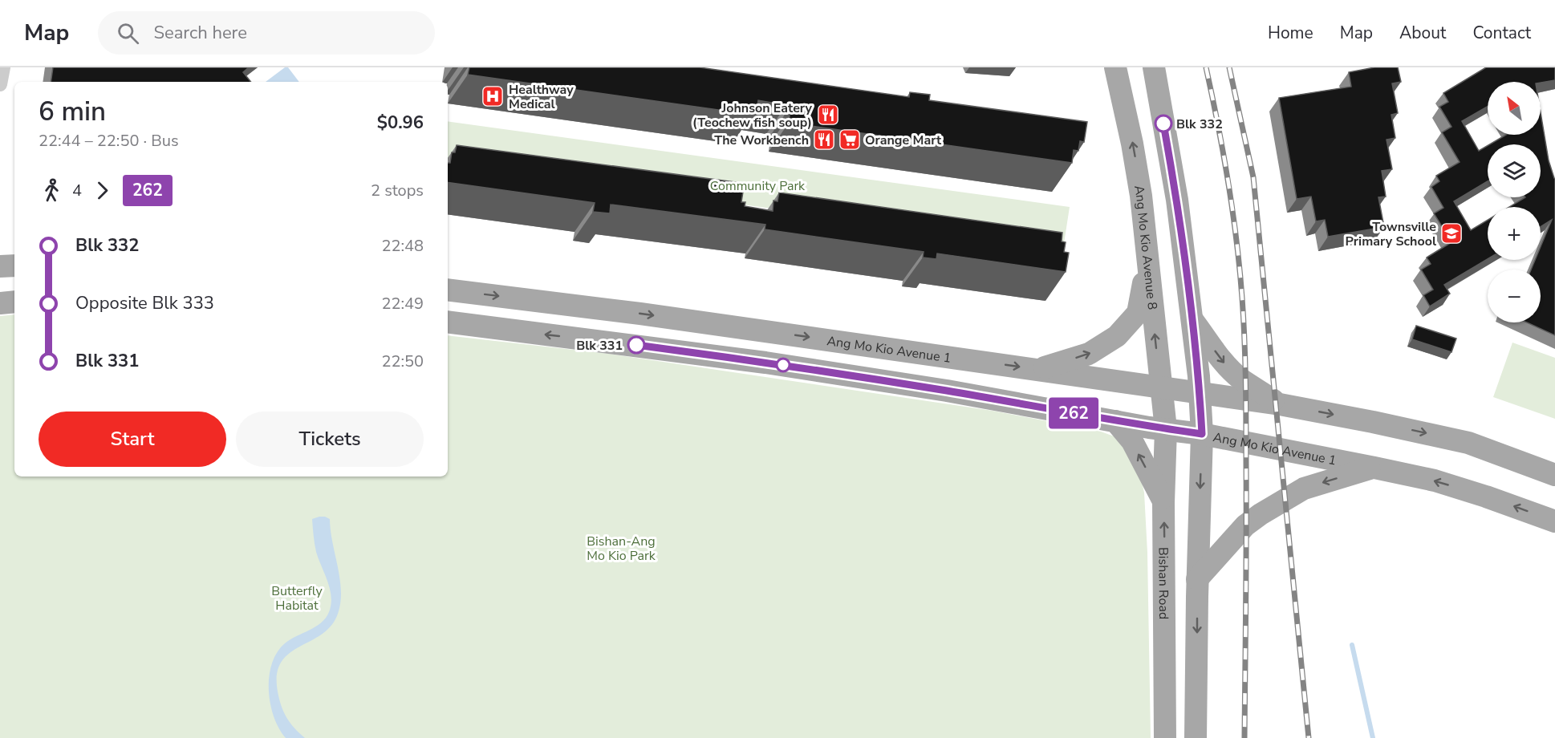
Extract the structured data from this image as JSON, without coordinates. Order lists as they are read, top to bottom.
{
  "streets": {
    "main road": ["Ang Mo Kio Avenue 8", "Ang Mo Kio Avenue 1", "Bishan Road"]
  },
  "crossings": [
    ["Ang Mo Kio Avenue 8", "Ang Mo Kio Avenue 1"],
    ["Ang Mo Kio Avenue 8", "Bishan Road"],
    ["Ang Mo Kio Avenue 1", "Bishan Road"]
  ],
  "parks": ["Community Park", "Bishan-Ang Mo Kio Park", "Butterfly Habitat"],
  "places": {
    "hospital": ["Healthway Medical"],
    "restaurant": ["Johnson Eatery (Teochew fish soup)", "The Workbench"],
    "other": ["Blk 332", "Blk 331"],
    "supermarket": ["Orange Mart"],
    "school or university": ["Townsville Primary School"]
  },
  "lines": ["bus line 262"],
  "north": "top left",
  "page": {
    "header": "Map",
    "search": "Search here",
    "nav": [
      "Home",
      "Map",
      "About",
      "Contact"
    ],
    "on_map": "262",
    "map_buttons": ["+", "−"],
    "heading": ["6 min", "22:44 – 22:50 · Bus", "$0.96"],
    "legs": ["4", "262", "2 stops"],
    "list": [
      {
        "name": "Blk 332",
        "value": "22:48"
      },
      {
        "name": "Opposite Blk 333",
        "value": "22:49"
      },
      {
        "name": "Blk 331",
        "value": "22:50"
      }
    ],
    "buttons": ["Start", "Tickets"]
  }
}
